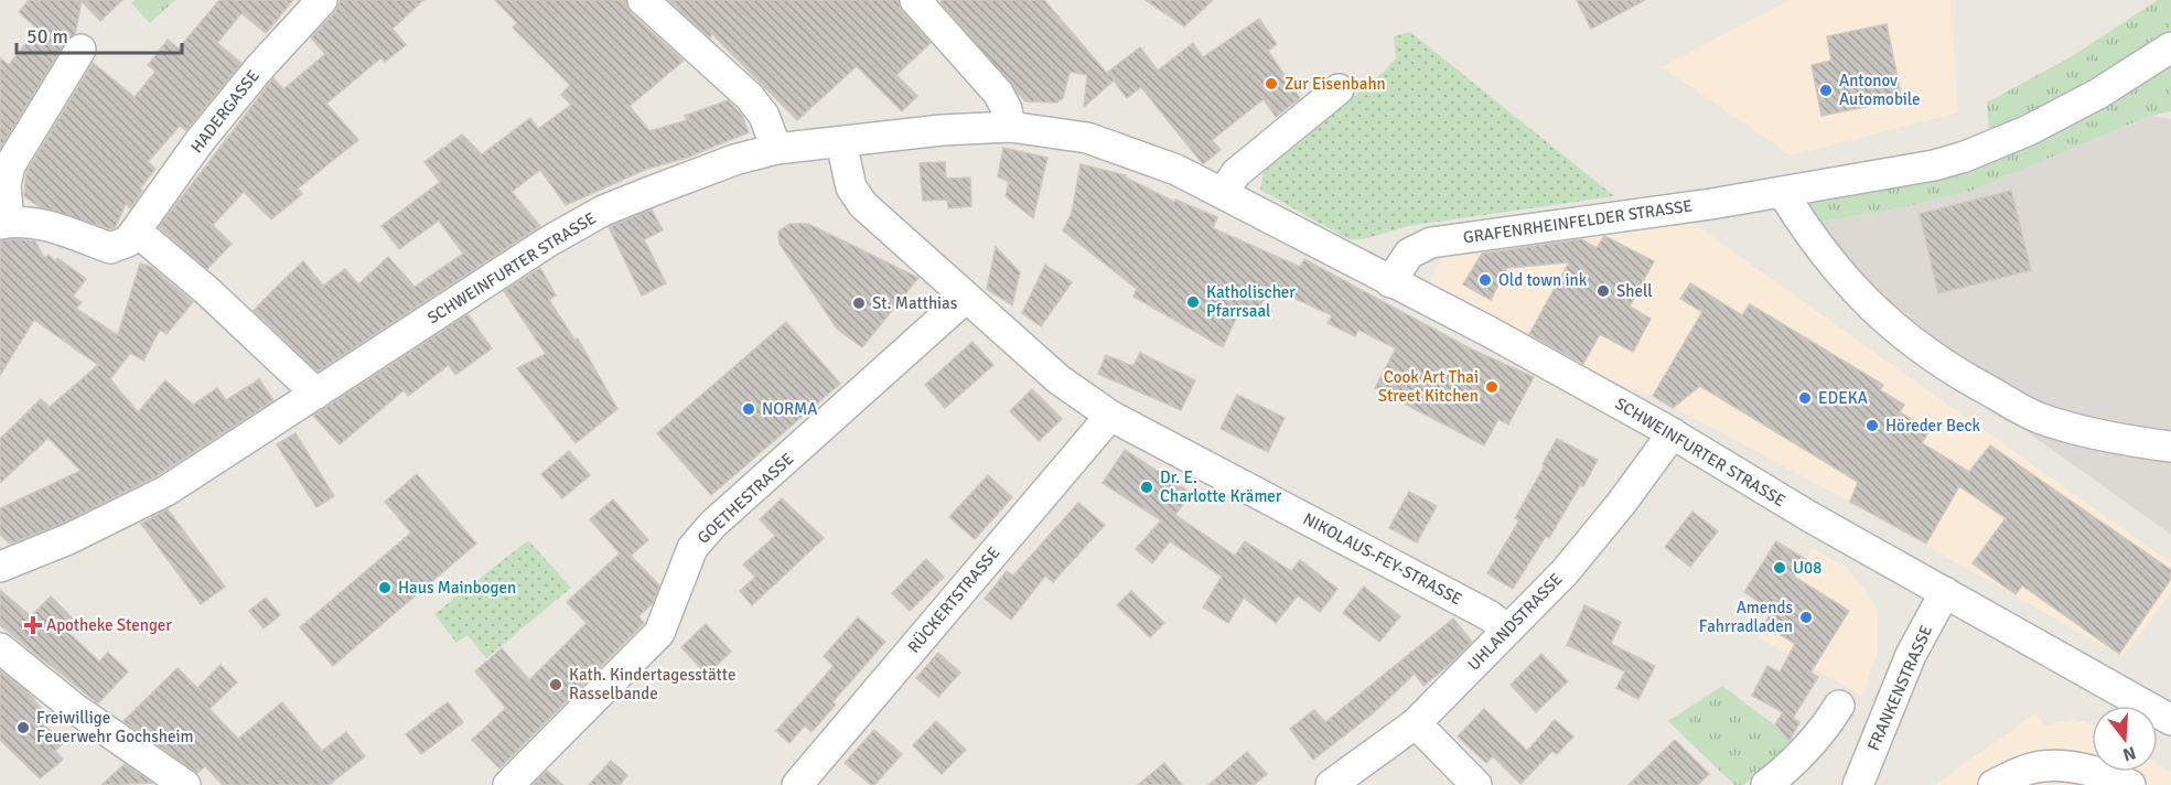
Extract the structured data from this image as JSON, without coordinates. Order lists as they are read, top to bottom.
{
  "streets": {
    "street": [
      "HADERGASSE",
      "GRAFENRHEINFELDER STRASSE",
      "SCHWEINFURTER STRASSE",
      "GOETHESTRASSE",
      "NIKOLAUS-FEY-STRASSE",
      "RÜCKERTSTRASSE",
      "UHLANDSTRASSE",
      "FRANKENSTRASSE"
    ]
  },
  "crossings": [
    ["GRAFENRHEINFELDER STRASSE", "SCHWEINFURTER STRASSE"],
    ["SCHWEINFURTER STRASSE", "NIKOLAUS-FEY-STRASSE"],
    ["SCHWEINFURTER STRASSE", "UHLANDSTRASSE"],
    ["SCHWEINFURTER STRASSE", "FRANKENSTRASSE"],
    ["GOETHESTRASSE", "NIKOLAUS-FEY-STRASSE"],
    ["NIKOLAUS-FEY-STRASSE", "RÜCKERTSTRASSE"],
    ["NIKOLAUS-FEY-STRASSE", "UHLANDSTRASSE"]
  ],
  "places": {
    "other": [
      "Zur Eisenbahn",
      "Antonov Automobile",
      "Old town ink",
      "Shell",
      "Katholischer Pfarrsaal",
      "St. Matthias",
      "Cook Art Thai Street Kitchen",
      "EDEKA",
      "NORMA",
      "Höreder Beck",
      "Dr. E. Charlotte Krämer",
      "U08",
      "Haus Mainbogen",
      "Amends Fahrradladen",
      "Kath. Kindertagesstätte Rasselbande",
      "Freiwillige Feuerwehr Gochsheim"
    ],
    "health": ["Apotheke Stenger"]
  },
  "scale_bar": "50 m",
  "north": "bottom"
}
